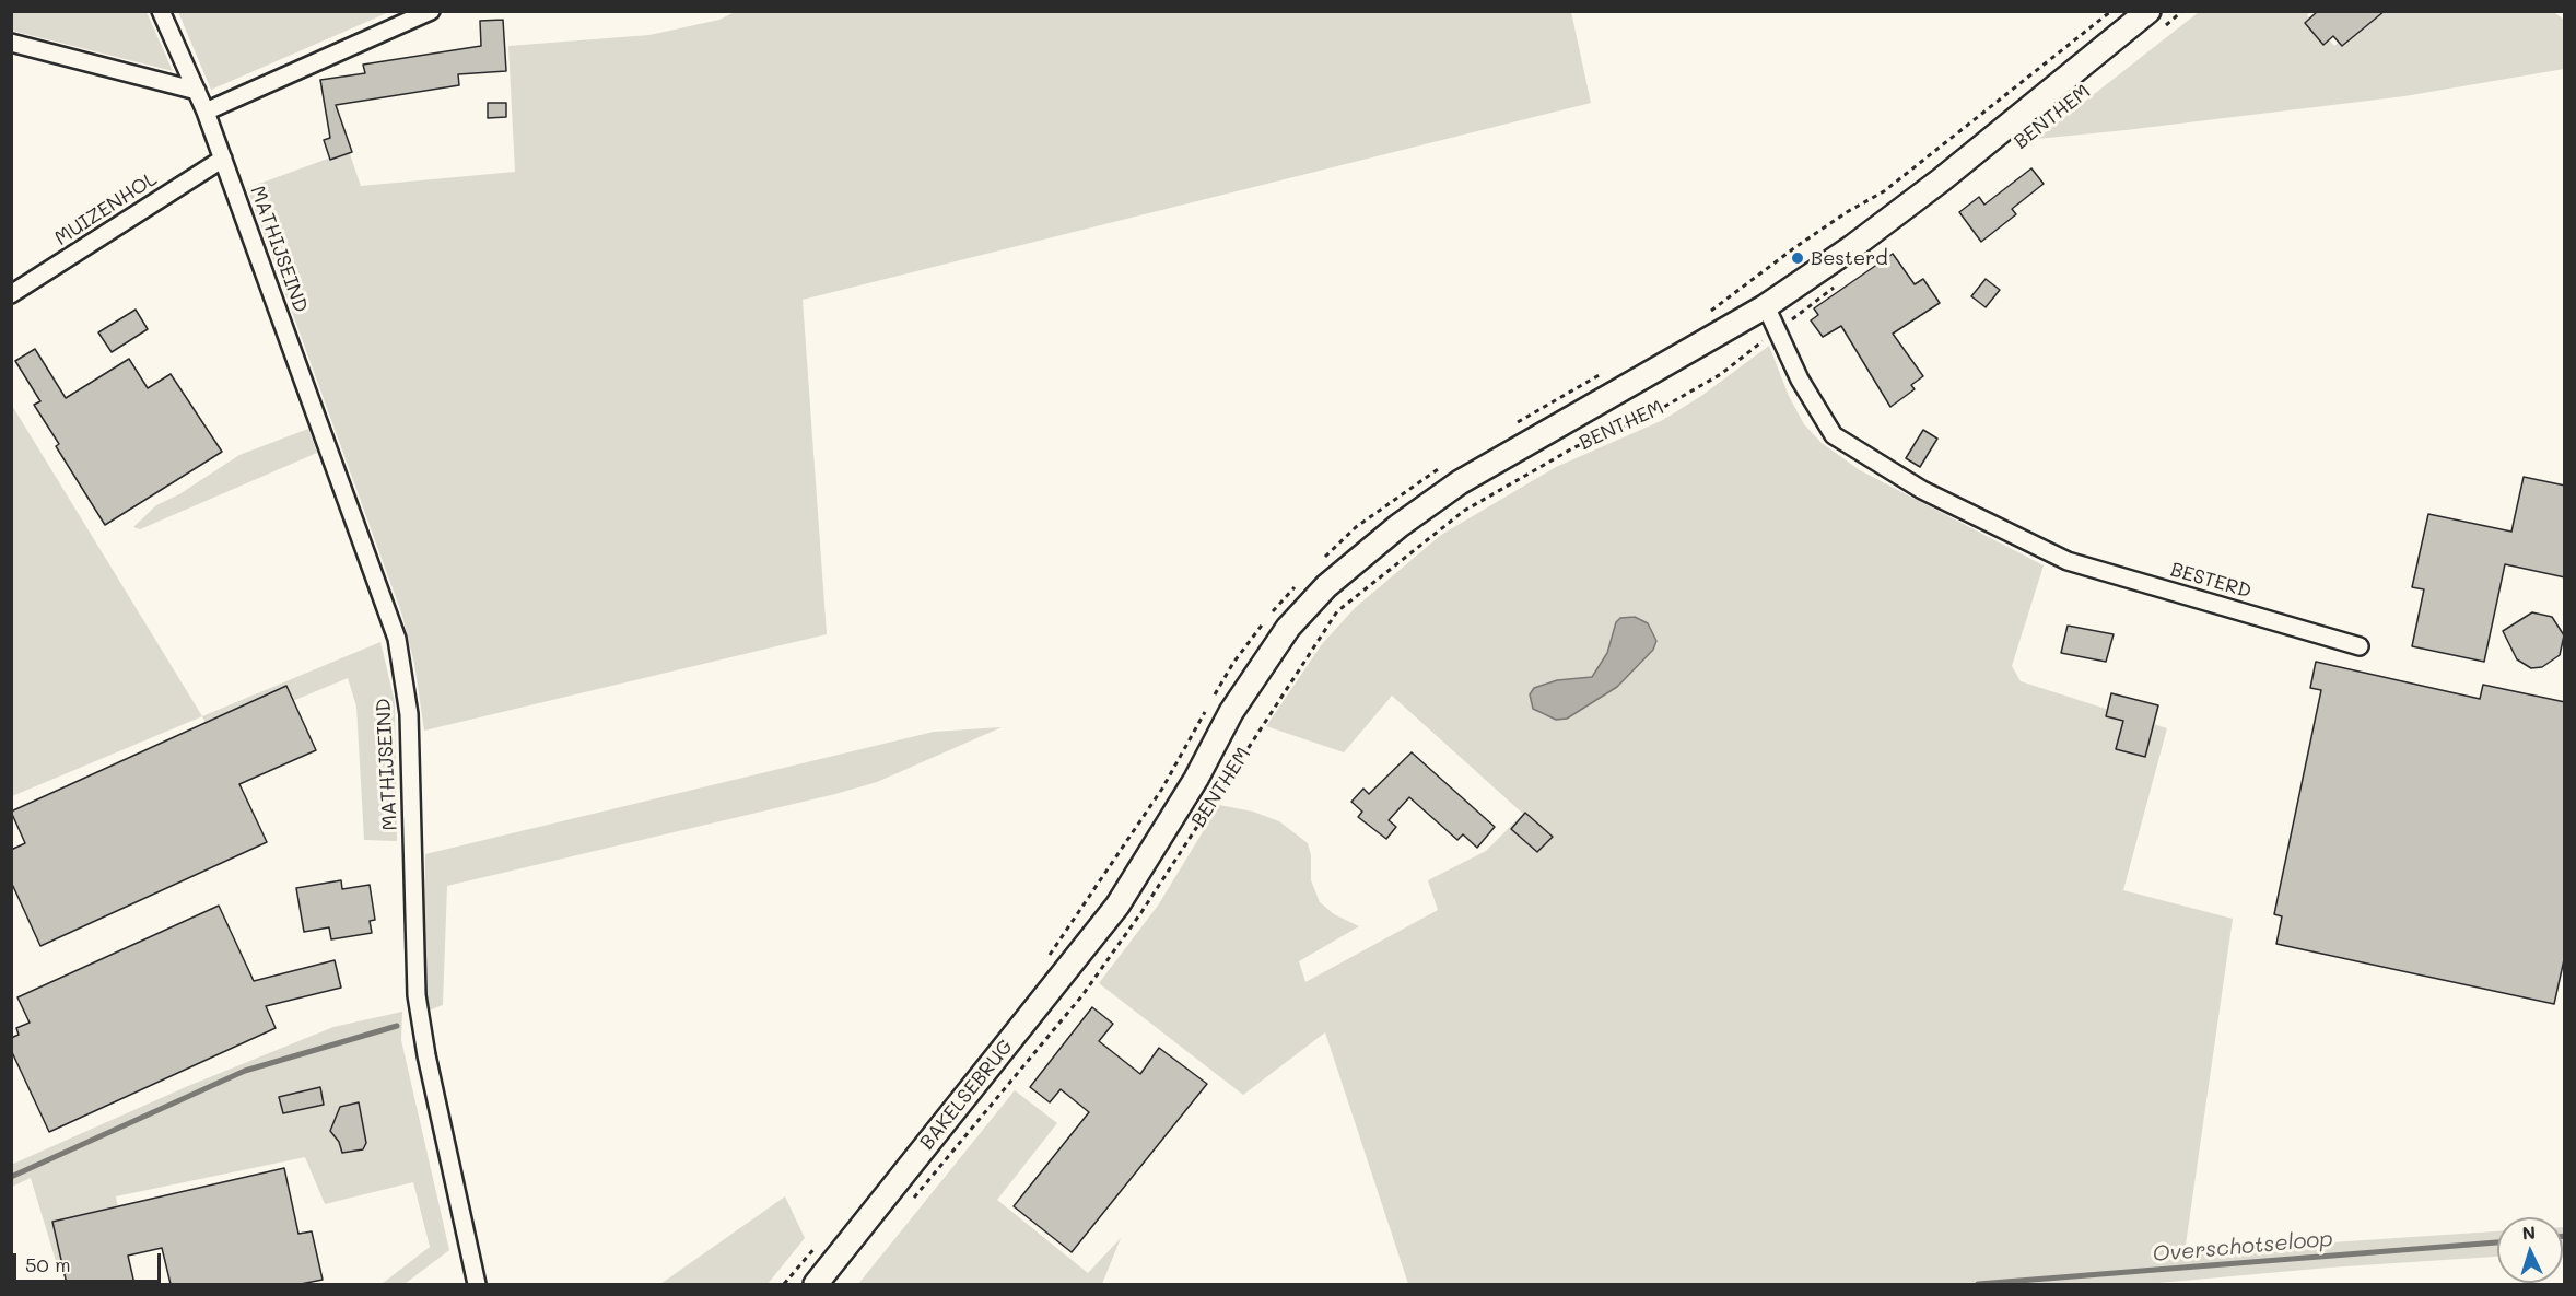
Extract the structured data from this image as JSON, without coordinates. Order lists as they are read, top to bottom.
{
  "streets": {
    "main road": ["BENTHEM", "BAKELSEBRUG"],
    "street": ["MUIZENHOL", "MATHIJSEIND", "BESTERD"]
  },
  "crossings": [
    ["BENTHEM", "BESTERD"],
    ["BENTHEM", "BAKELSEBRUG"],
    ["MUIZENHOL", "MATHIJSEIND"]
  ],
  "water": ["Overschotseloop"],
  "places": ["Besterd"],
  "scale_bar": "50 m",
  "north": "top"
}
